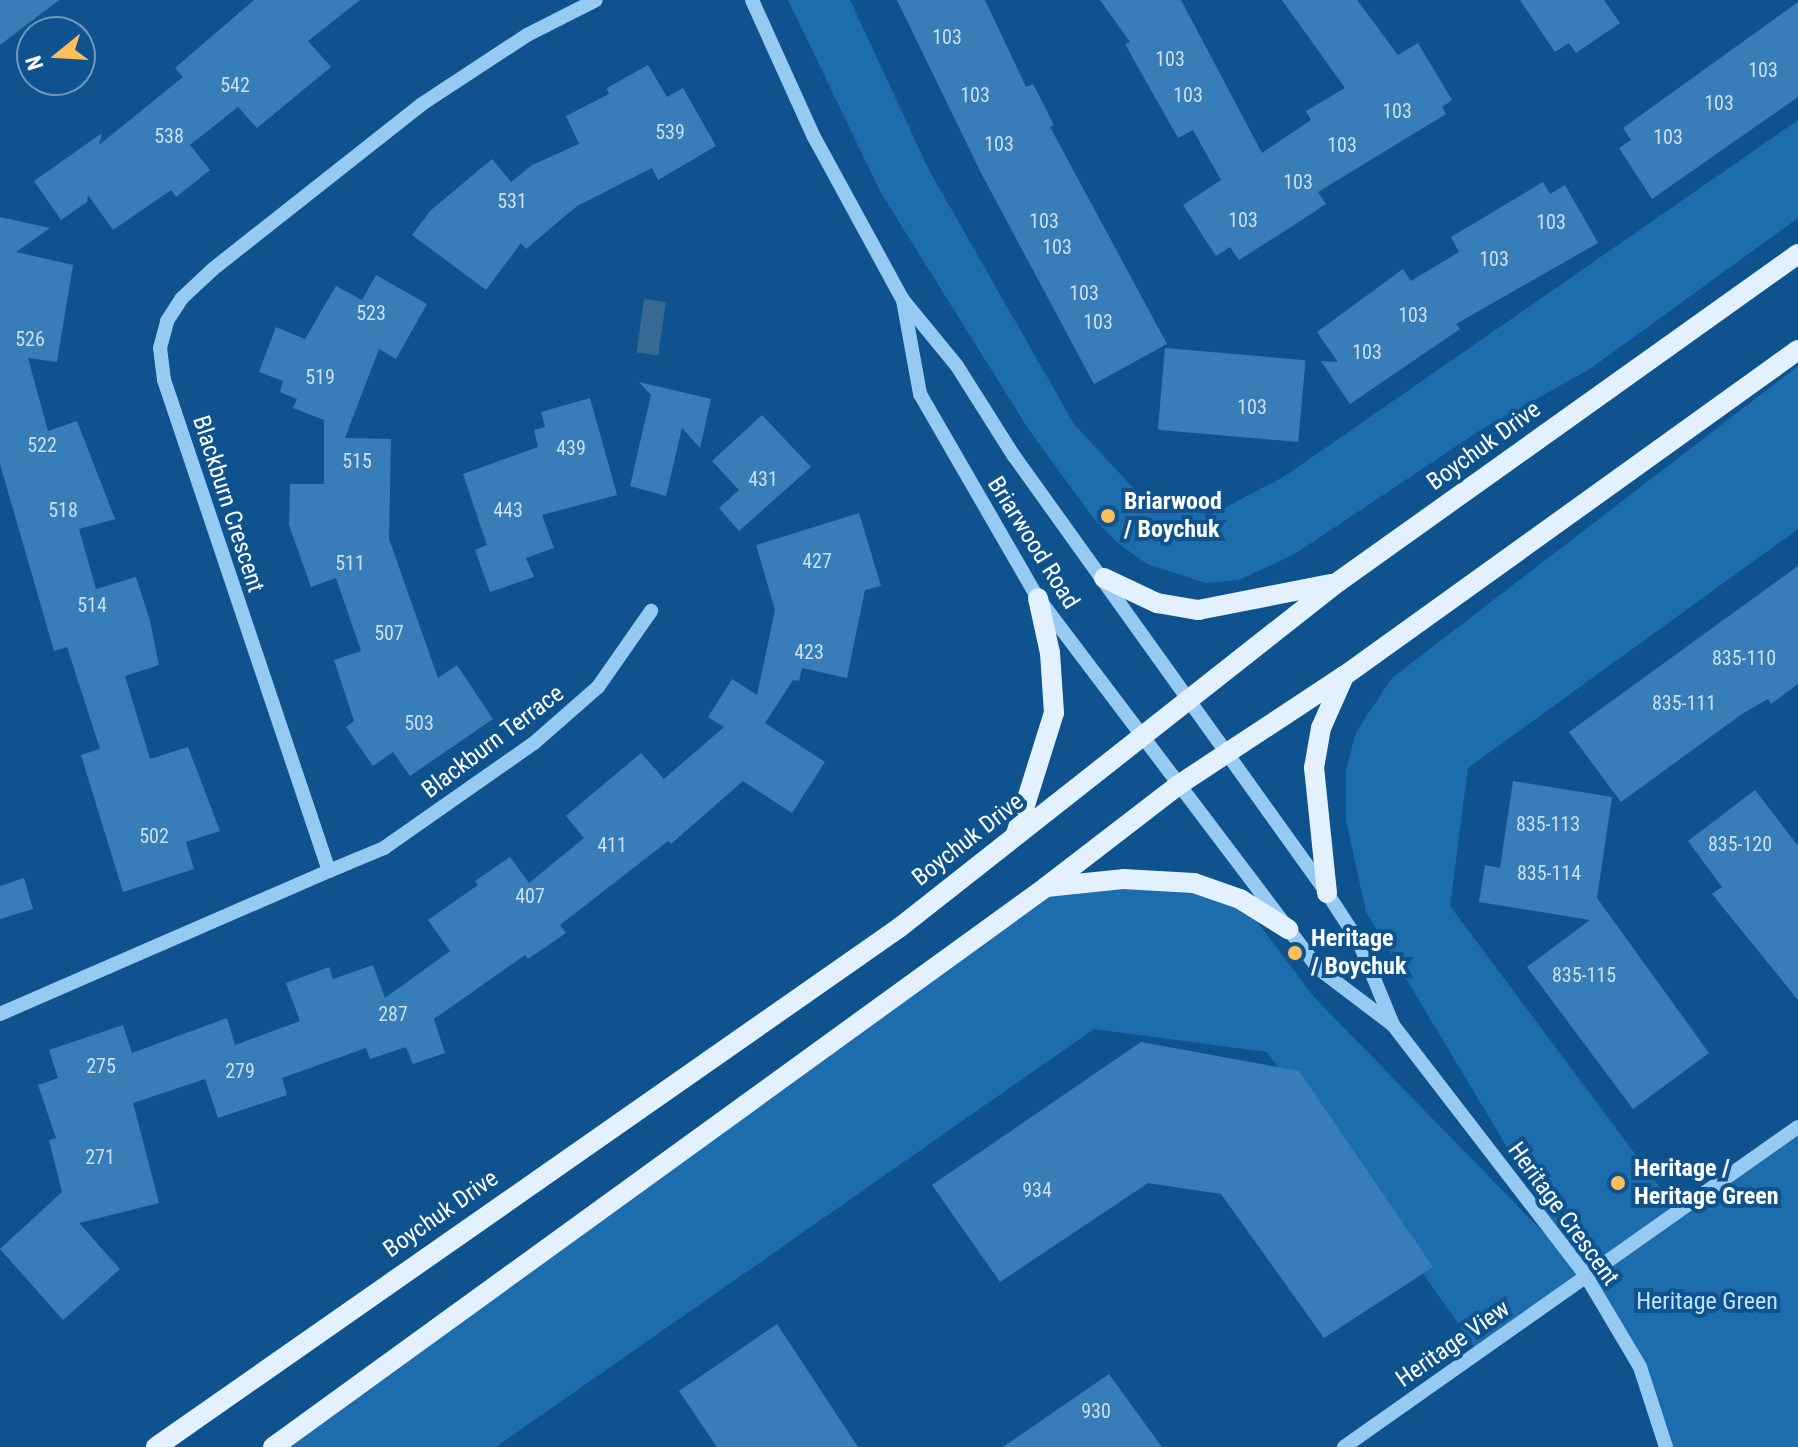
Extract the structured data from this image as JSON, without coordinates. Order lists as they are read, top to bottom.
{
  "streets": {
    "main road": ["Boychuk Drive"],
    "street": [
      "Blackburn Crescent",
      "Briarwood Road",
      "Blackburn Terrace",
      "Heritage Crescent",
      "Heritage View"
    ]
  },
  "crossings": [
    ["Boychuk Drive", "Briarwood Road"],
    ["Blackburn Crescent", "Blackburn Terrace"],
    ["Briarwood Road", "Heritage Crescent"],
    ["Heritage Crescent", "Heritage View"]
  ],
  "parks": ["Heritage Green"],
  "places": ["Briarwood / Boychuk", "Heritage / Boychuk", "Heritage / Heritage Green"],
  "house_numbers": [
    "103",
    "103",
    "103",
    "542",
    "103",
    "103",
    "103",
    "103",
    "539",
    "538",
    "103",
    "103",
    "103",
    "103",
    "531",
    "103",
    "103",
    "103",
    "103",
    "103",
    "103",
    "523",
    "103",
    "103",
    "526",
    "103",
    "519",
    "103",
    "522",
    "439",
    "515",
    "431",
    "518",
    "443",
    "427",
    "511",
    "514",
    "507",
    "423",
    "835-110",
    "835-111",
    "503",
    "835-113",
    "502",
    "835-120",
    "411",
    "835-114",
    "407",
    "835-115",
    "287",
    "275",
    "279",
    "271",
    "934",
    "930"
  ],
  "north": "left"
}
